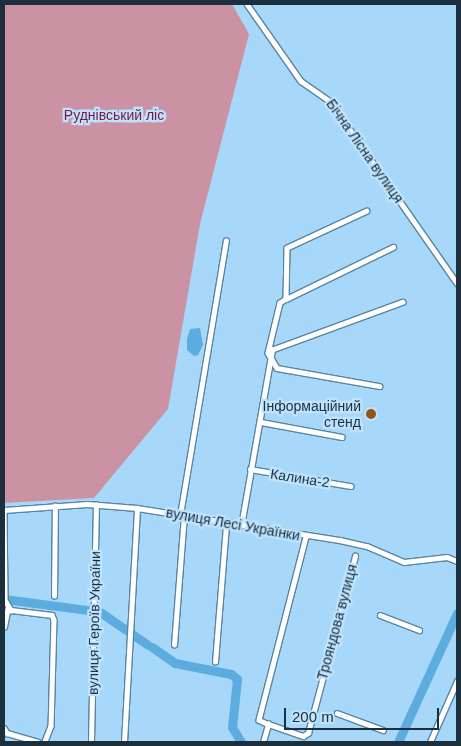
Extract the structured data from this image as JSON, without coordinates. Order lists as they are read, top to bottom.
{
  "streets": {
    "street": [
      "Бічна Лісна вулиця",
      "Калина-2",
      "вулиця Лесі Українки",
      "Трояндова вулиця",
      "вулиця Героїв України"
    ]
  },
  "crossings": [
    ["вулиця Лесі Українки", "вулиця Героїв України"]
  ],
  "parks": ["Руднівський ліс"],
  "places": ["Інформаційний стенд"],
  "scale_bar": "200 m"
}
